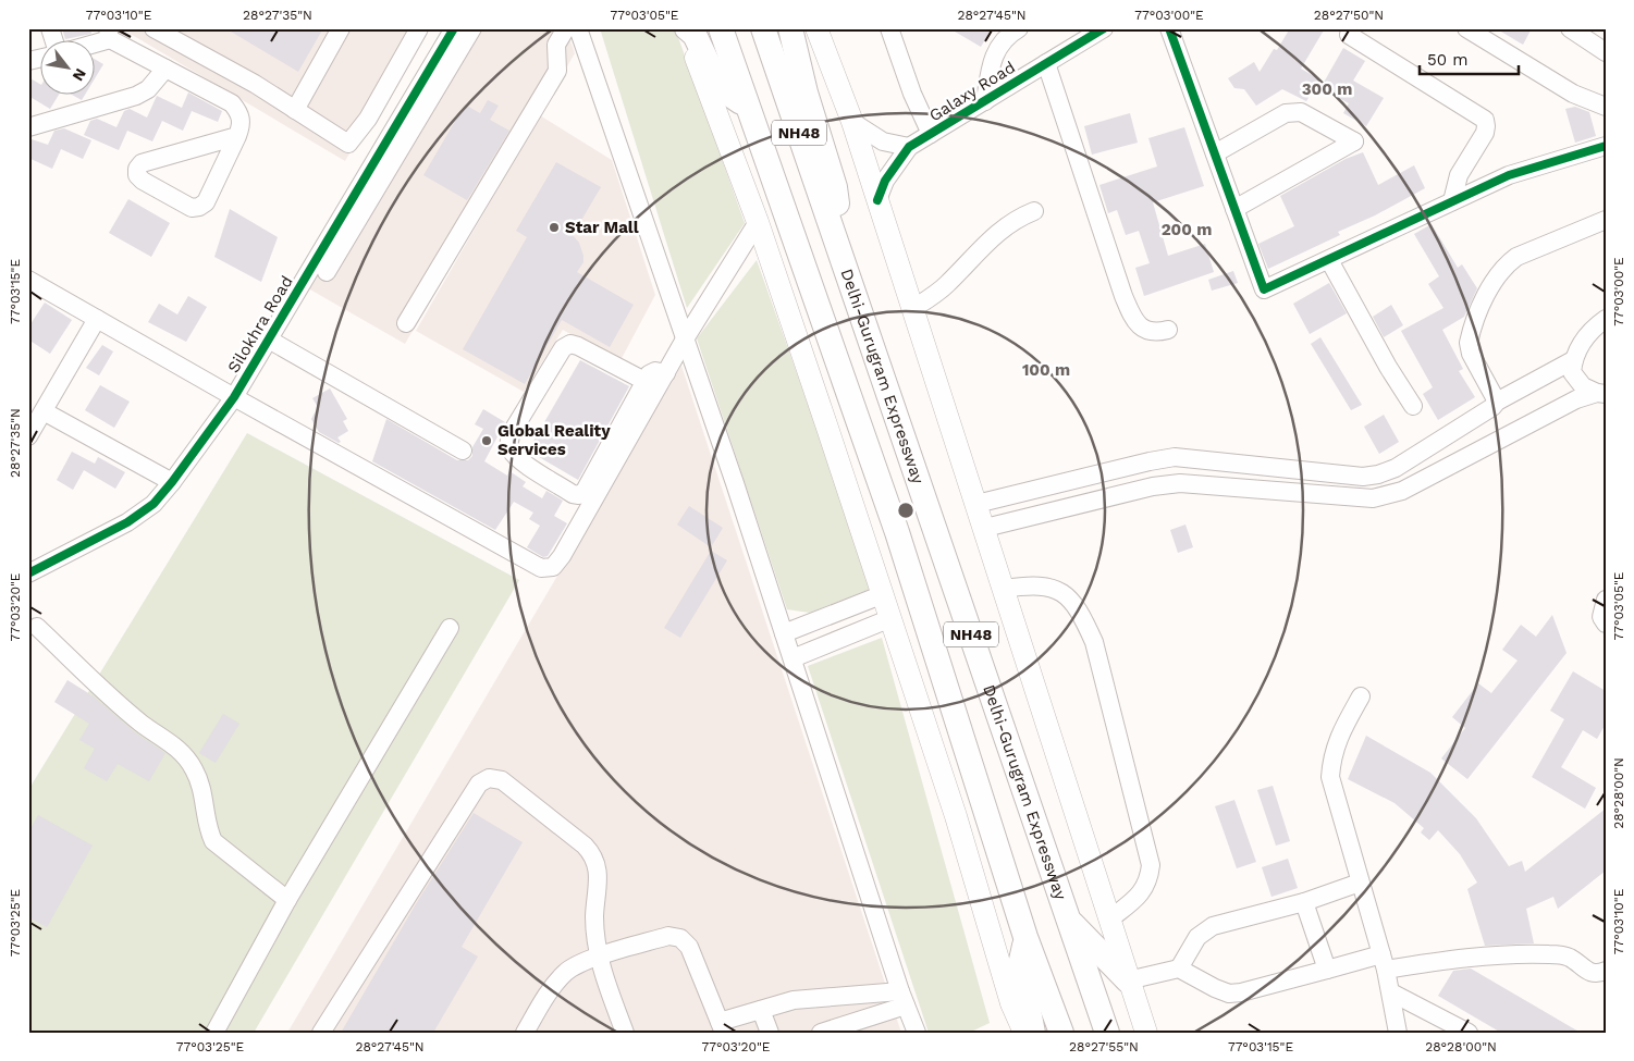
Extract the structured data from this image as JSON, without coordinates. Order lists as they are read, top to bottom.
{
  "streets": {
    "highway": ["NH48", "Delhi-Gurugram Expressway"],
    "street": ["Galaxy Road", "Silokhra Road"]
  },
  "places": ["Star Mall", "Global Reality Services"],
  "scale_bar": "50 m",
  "north": "bottom right",
  "coordinates": [
    "77°03'10\"E",
    "28°27'35\"N",
    "77°03'05\"E",
    "28°27'45\"N",
    "77°03'00\"E",
    "28°27'50\"N",
    "77°03'15\"E",
    "77°03'20\"E",
    "28°28'00\"N",
    "77°03'25\"E",
    "28°27'55\"N"
  ],
  "rings": ["300 m", "200 m", "100 m"]
}
